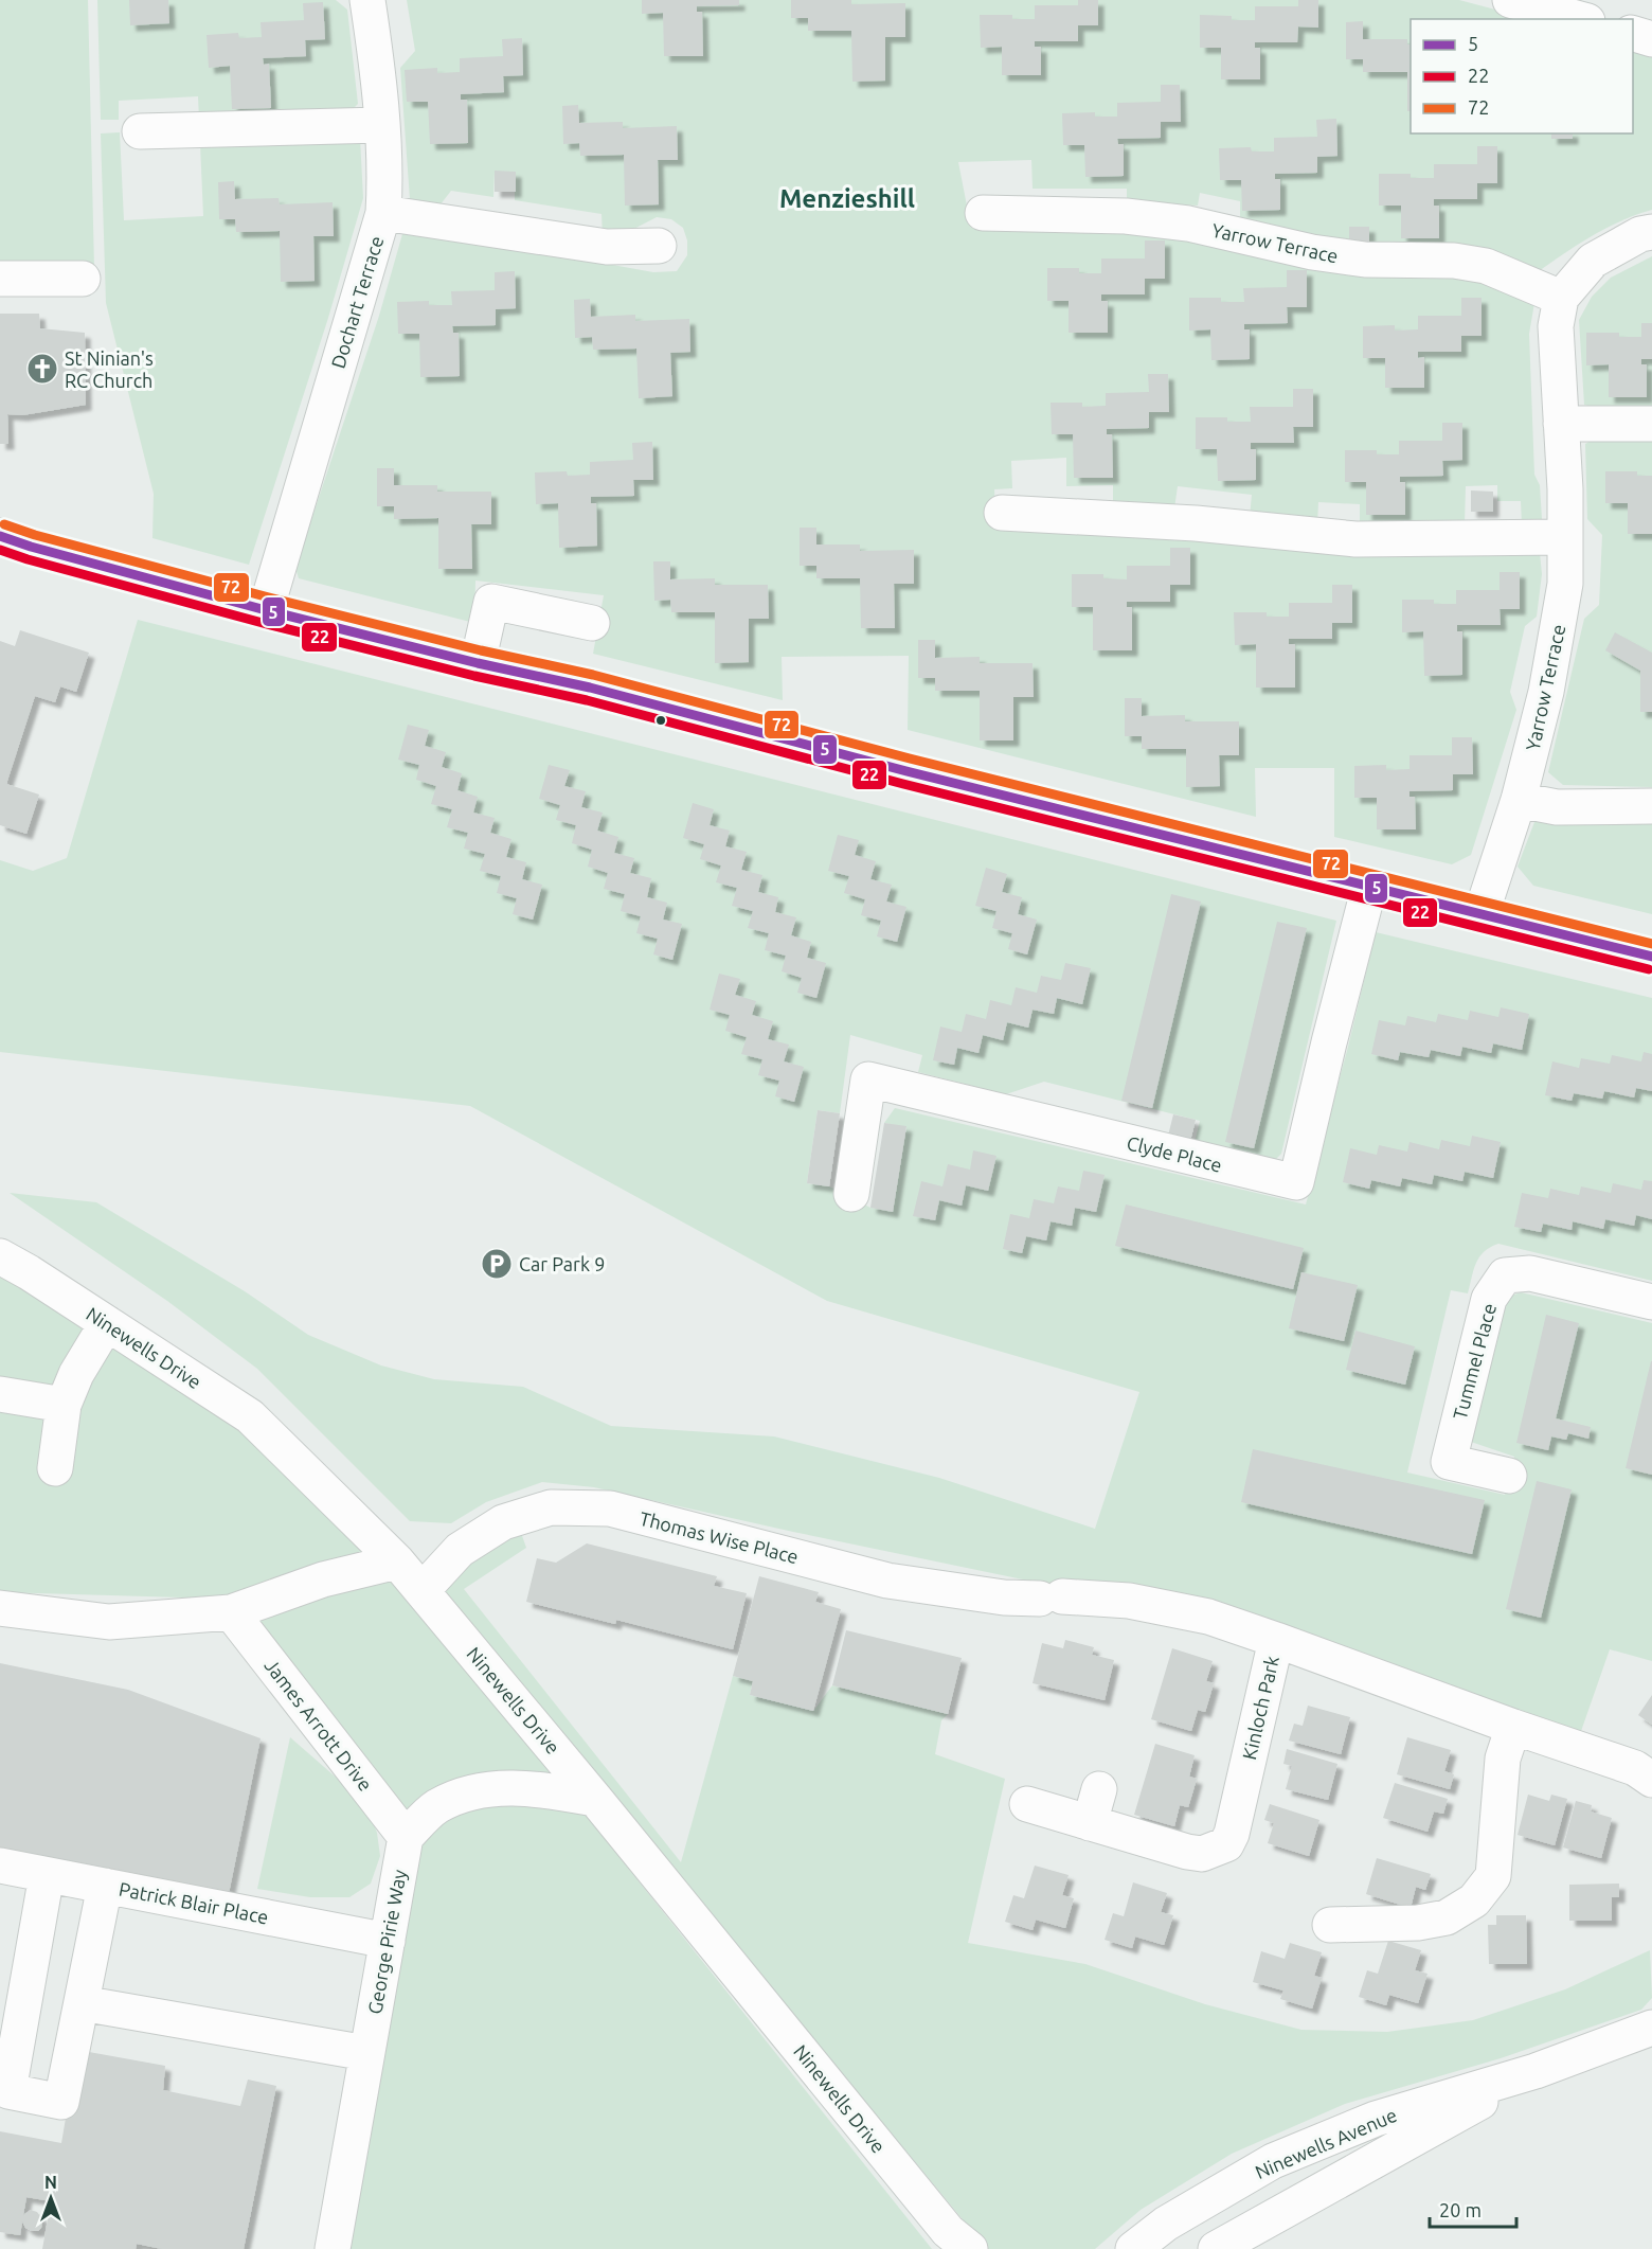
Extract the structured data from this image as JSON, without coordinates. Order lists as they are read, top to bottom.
{
  "streets": {
    "street": [
      "Yarrow Terrace",
      "Dochart Terrace",
      "Clyde Place",
      "Ninewells Drive",
      "Tummel Place",
      "Thomas Wise Place",
      "Kinloch Park",
      "James Arrott Drive",
      "Patrick Blair Place",
      "George Pirie Way",
      "Ninewells Avenue"
    ]
  },
  "crossings": [
    ["Ninewells Drive", "Thomas Wise Place"],
    ["Thomas Wise Place", "Kinloch Park"],
    ["James Arrott Drive", "George Pirie Way"],
    ["Patrick Blair Place", "George Pirie Way"]
  ],
  "districts": ["Menzieshill"],
  "places": {
    "church": ["St Ninian's RC Church"],
    "parking": ["Car Park 9"]
  },
  "lines": ["transit line 72", "transit line 5", "transit line 22"],
  "legend": ["5", "22", "72"],
  "scale_bar": "20 m",
  "north": "top"
}
